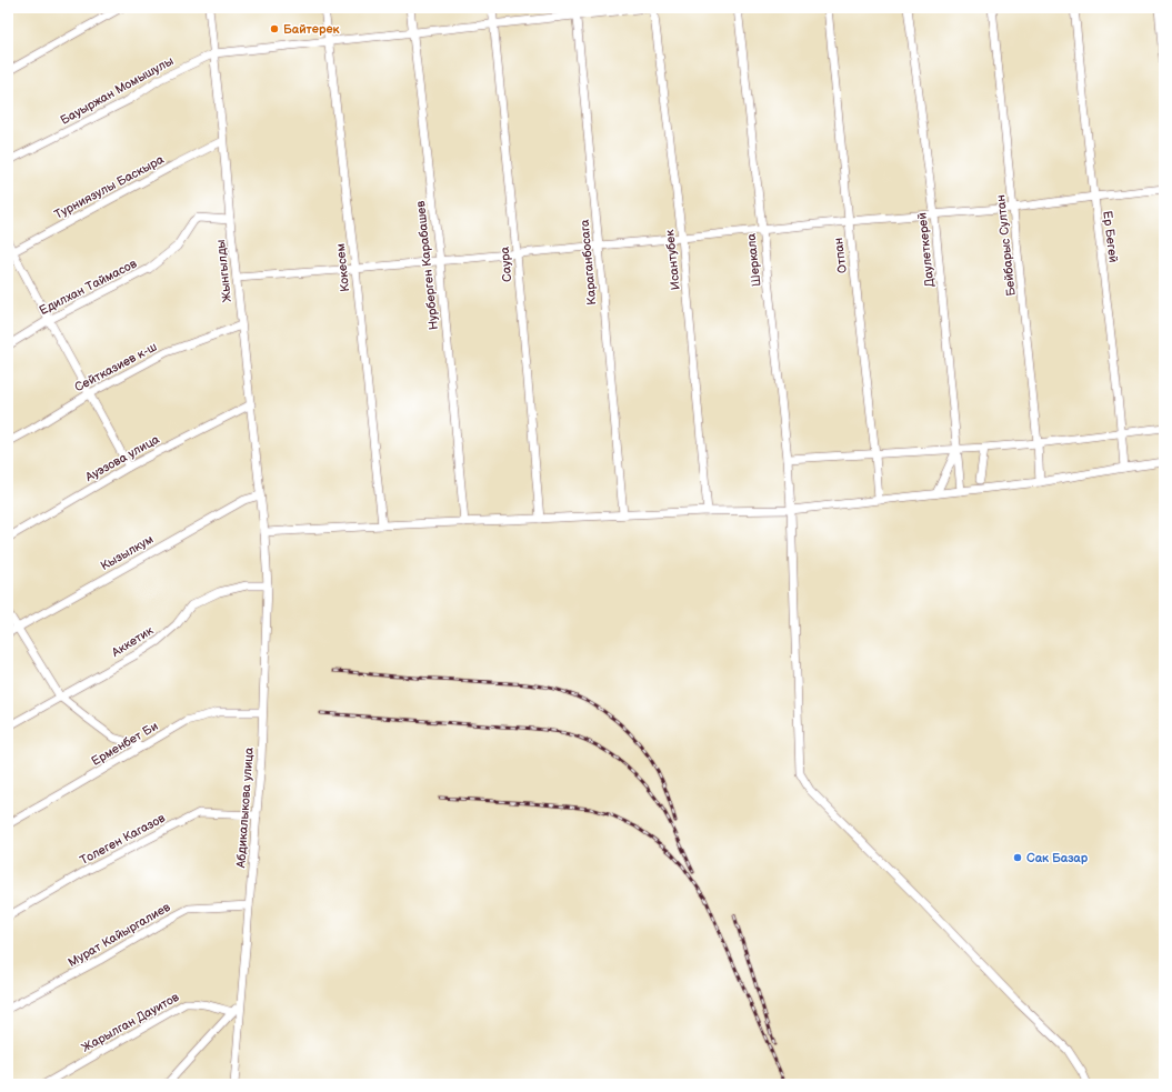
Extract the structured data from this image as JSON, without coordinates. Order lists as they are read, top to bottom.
{
  "streets": {
    "street": [
      "Бауыржан Момышулы",
      "Турниязулы Баскыра",
      "Ер Бегей",
      "Бейбарыс Султан",
      "Даулеткерей",
      "Отпан",
      "Исантубек",
      "Шеркала",
      "Караганбосага",
      "Саура",
      "Нурберген Карабашев",
      "Кокесем",
      "Жынгылды",
      "Едилхан Таймасов",
      "Сейтказиев к-ш",
      "Ауэзова улица",
      "Кызылкум",
      "Аккетик",
      "Ерменбет Би",
      "Абдикалыкова улица",
      "Толеген Кагазов",
      "Мурат Кайыргалиев",
      "Жарылган Дауитов"
    ]
  },
  "crossings": [
    ["Бауыржан Момышулы", "Караганбосага"],
    ["Бауыржан Момышулы", "Саура"],
    ["Бауыржан Момышулы", "Нурберген Карабашев"],
    ["Бауыржан Момышулы", "Кокесем"],
    ["Бауыржан Момышулы", "Жынгылды"],
    ["Турниязулы Баскыра", "Жынгылды"],
    ["Жынгылды", "Едилхан Таймасов"],
    ["Жынгылды", "Сейтказиев к-ш"],
    ["Жынгылды", "Ауэзова улица"],
    ["Жынгылды", "Кызылкум"],
    ["Жынгылды", "Абдикалыкова улица"],
    ["Аккетик", "Абдикалыкова улица"],
    ["Ерменбет Би", "Абдикалыкова улица"],
    ["Абдикалыкова улица", "Толеген Кагазов"],
    ["Абдикалыкова улица", "Мурат Кайыргалиев"]
  ],
  "places": ["Байтерек", "Сак Базар"]
}
